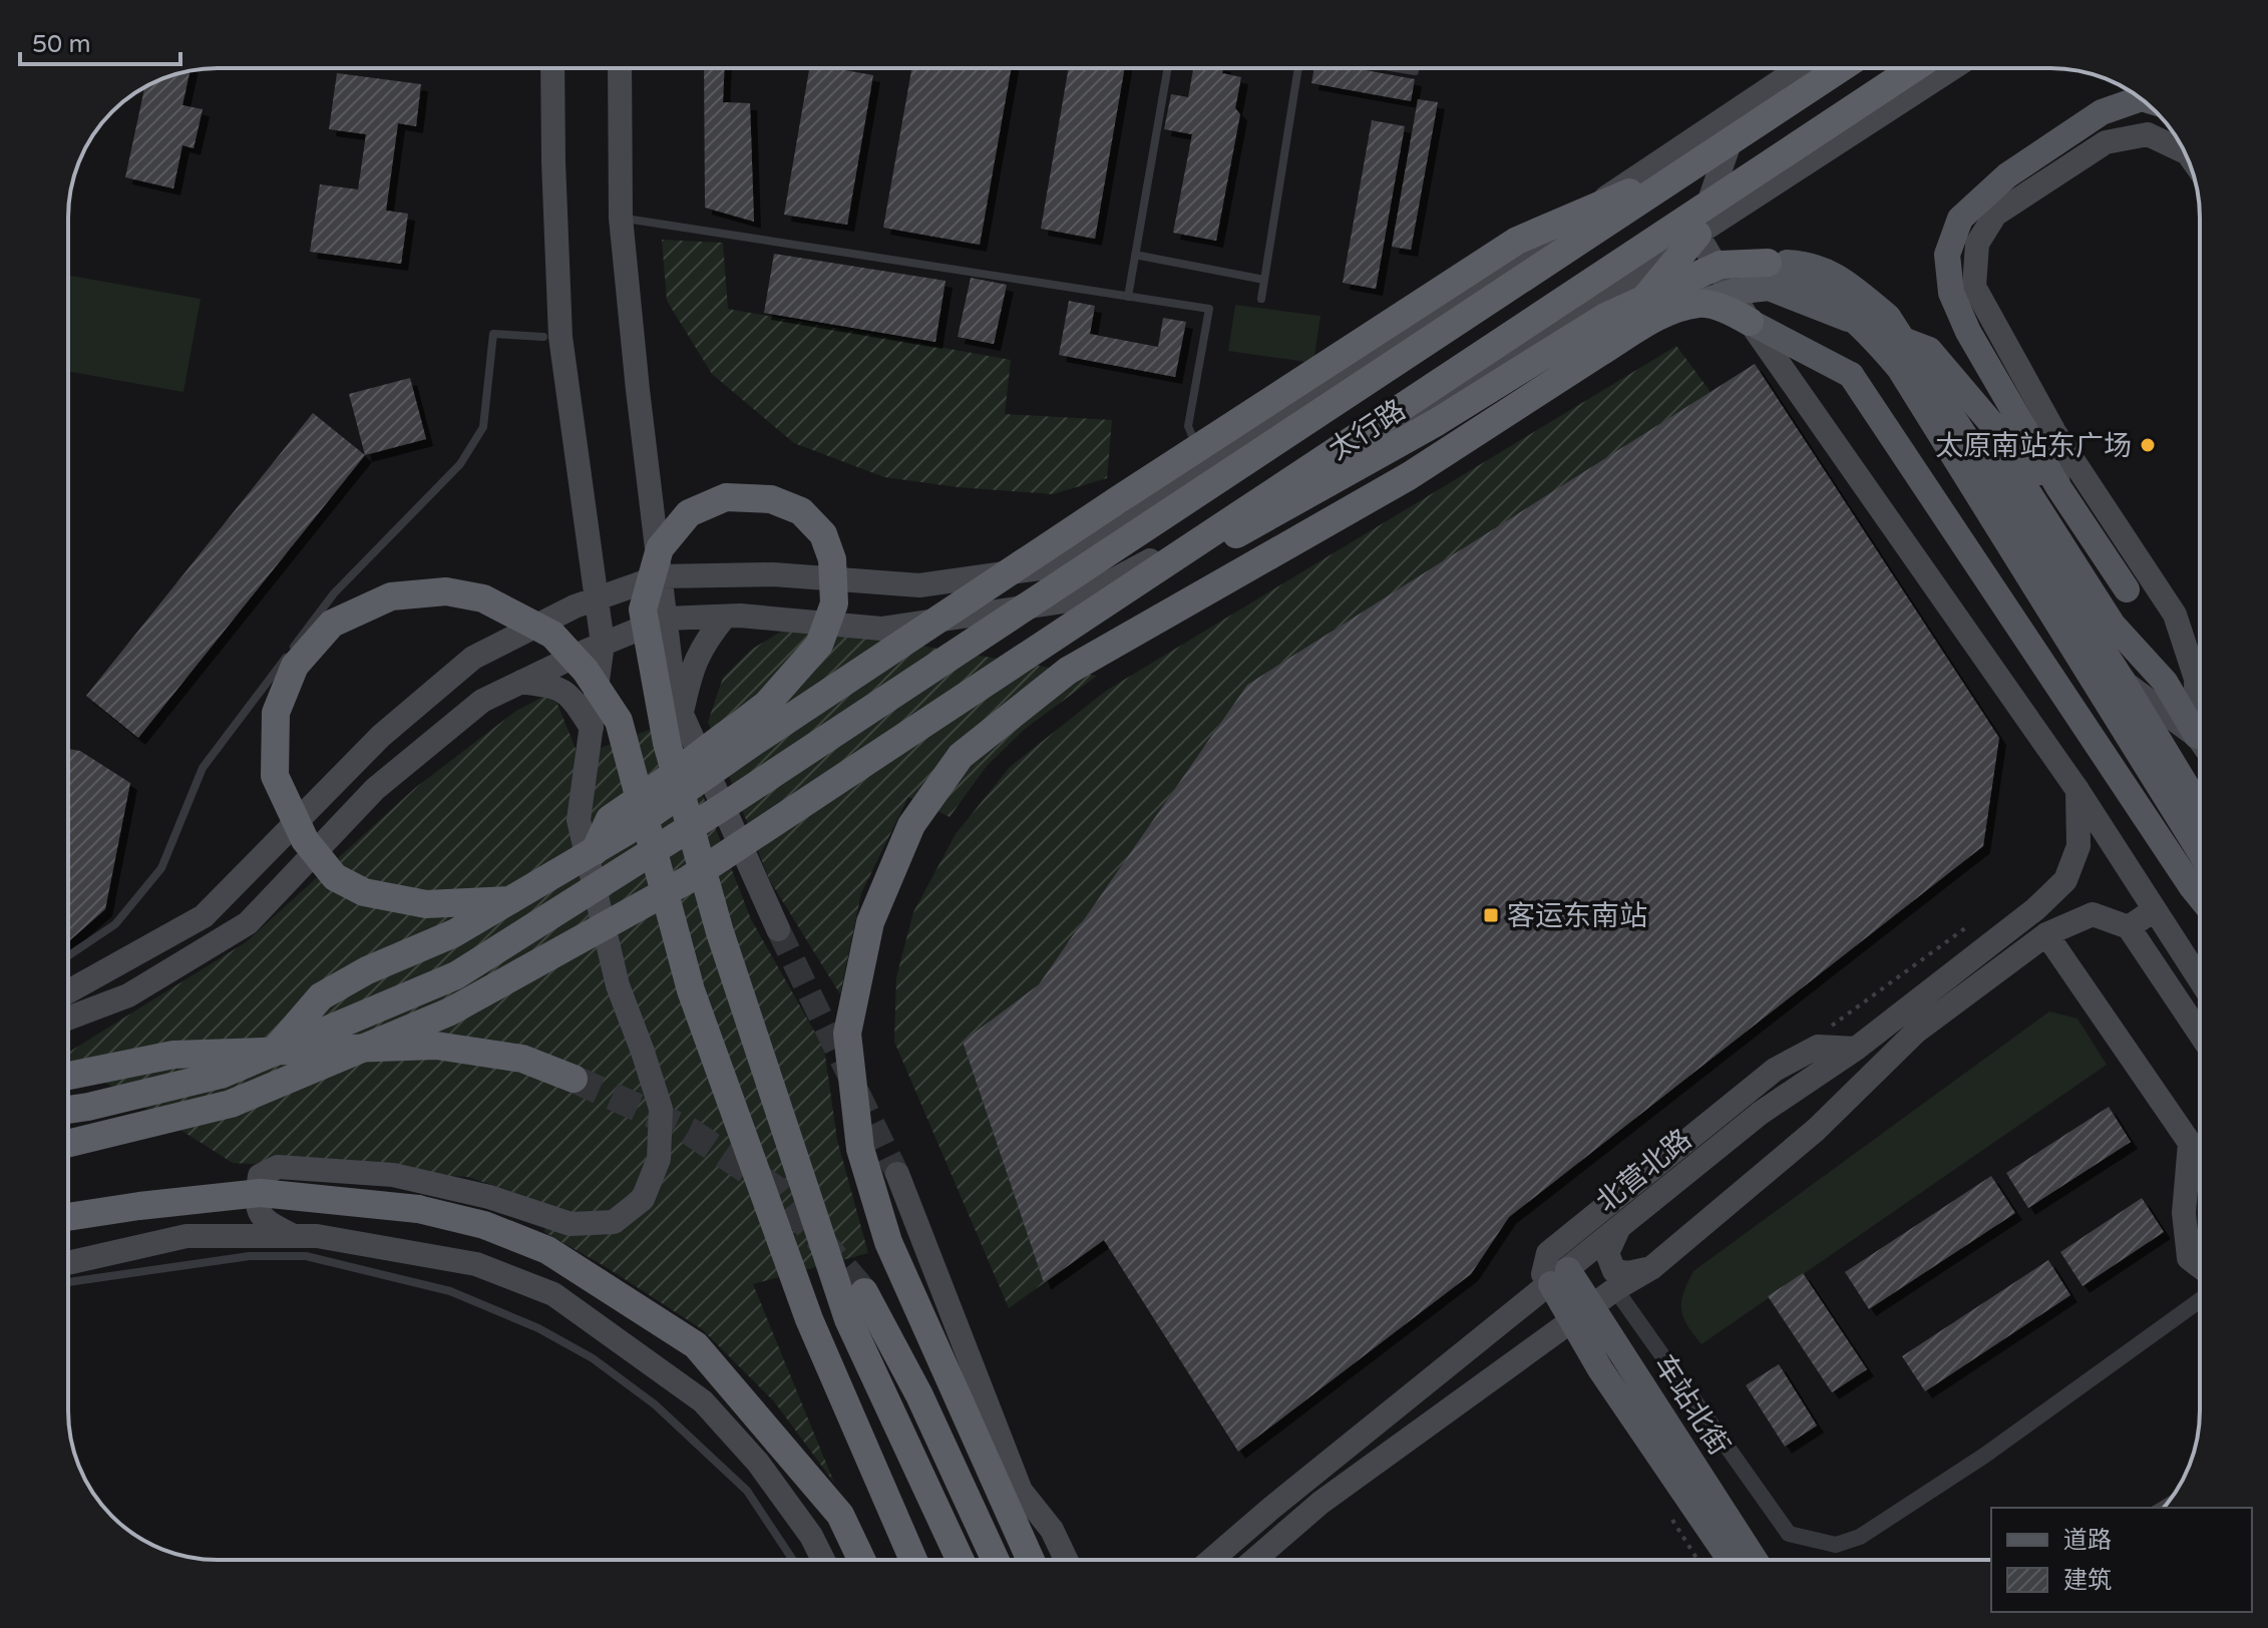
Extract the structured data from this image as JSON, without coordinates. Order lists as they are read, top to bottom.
{
  "streets": {
    "highway": ["太行路"],
    "main road": ["北营北路", "车站北街"]
  },
  "crossings": [
    ["北营北路", "车站北街"]
  ],
  "places": {
    "other": ["太原南站东广场"],
    "transit": ["客运东南站"]
  },
  "legend": ["道路", "建筑"],
  "scale_bar": "50 m"
}
